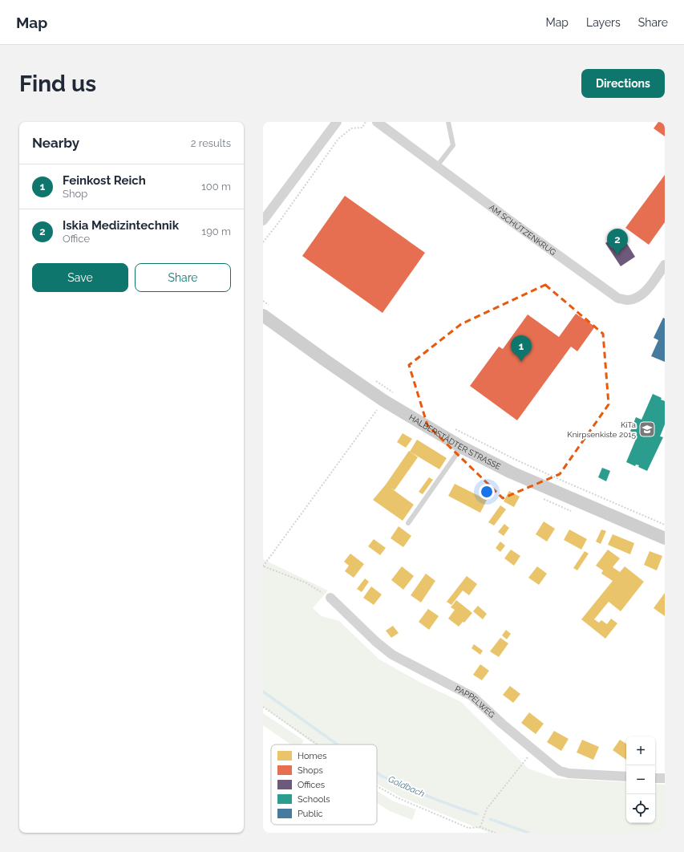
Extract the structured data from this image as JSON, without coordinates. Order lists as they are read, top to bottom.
{
  "streets": {
    "main road": ["HALBERSTÄDTER STRASSE"],
    "street": ["AM SCHÜTZENKRUG", "PAPPELWEG"]
  },
  "water": ["Goldbach"],
  "places": {
    "school or university": ["KiTa Knirpsenkiste 2015"]
  },
  "legend": [
    "Homes",
    "Shops",
    "Offices",
    "Schools",
    "Public"
  ],
  "page": {
    "header": "Map",
    "nav": ["Map", "Layers", "Share"],
    "buttons": [
      "Directions",
      ["Save", "Share"]
    ],
    "title": "Find us",
    "heading": ["Nearby", "2 results"],
    "list": [
      {
        "mark": "1",
        "name": "Feinkost Reich",
        "note": "Shop",
        "value": "100 m"
      },
      {
        "mark": "2",
        "name": "Iskia Medizintechnik",
        "note": "Office",
        "value": "190 m"
      }
    ],
    "pins": ["2", "1"],
    "map_buttons": ["+", "−"]
  }
}
